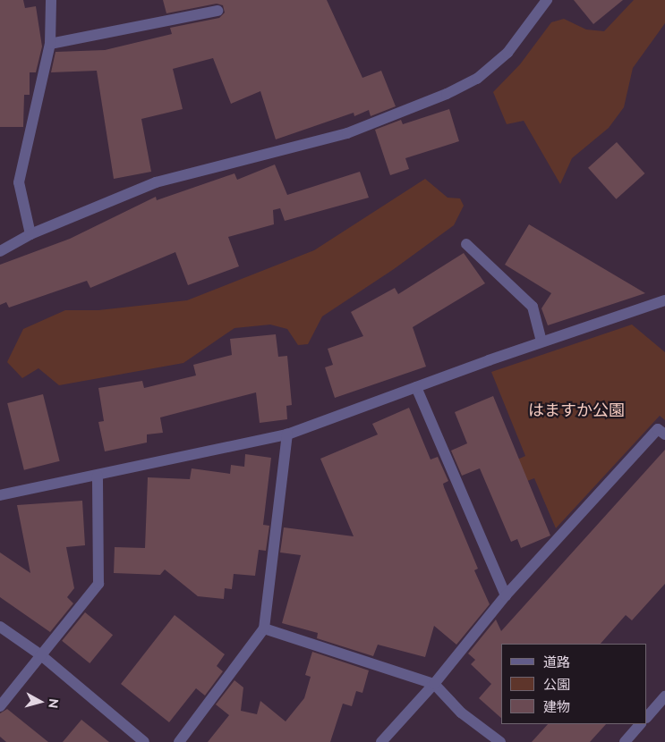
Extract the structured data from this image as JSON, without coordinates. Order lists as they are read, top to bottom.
{
  "parks": ["はますか公園"],
  "legend": ["道路", "公園", "建物"],
  "north": "right"
}
